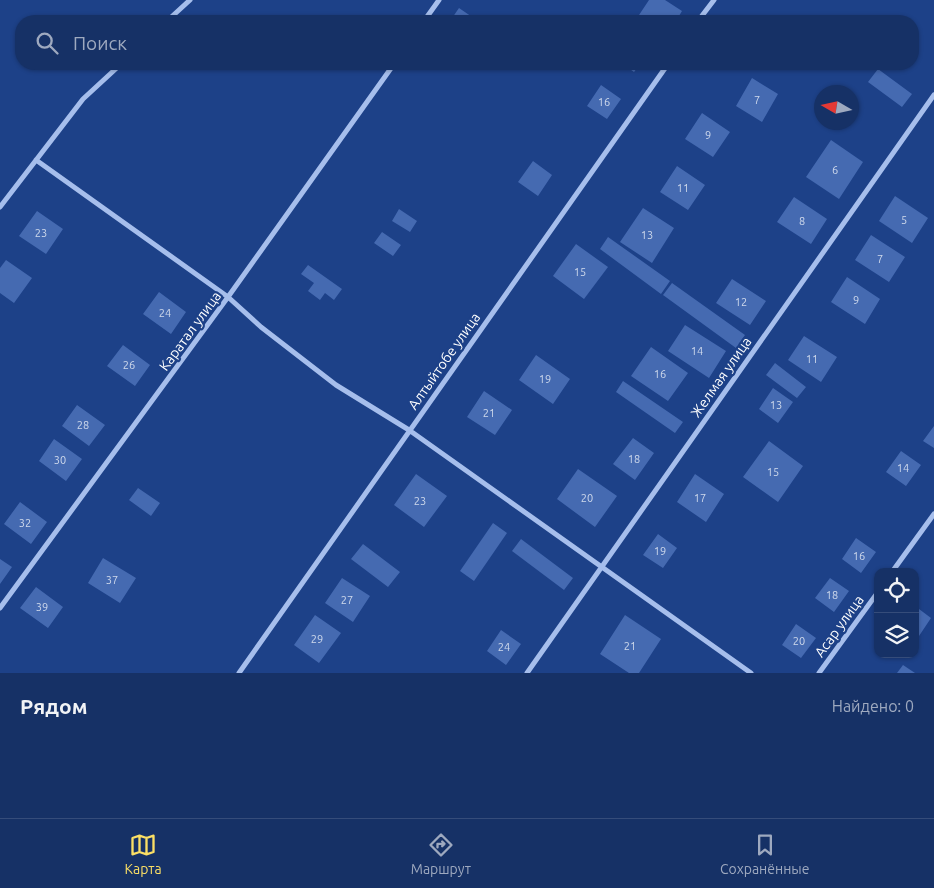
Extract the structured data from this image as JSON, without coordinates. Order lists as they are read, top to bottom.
{
  "streets": {
    "street": [
      "Каратал улица",
      "Алтыйтобе улица",
      "Желмая улица",
      "Асар улица"
    ]
  },
  "house_numbers": [
    "7",
    "16",
    "9",
    "6",
    "11",
    "5",
    "8",
    "23",
    "13",
    "7",
    "15",
    "9",
    "12",
    "24",
    "14",
    "11",
    "26",
    "16",
    "19",
    "13",
    "21",
    "28",
    "18",
    "30",
    "14",
    "15",
    "20",
    "17",
    "23",
    "32",
    "19",
    "16",
    "37",
    "18",
    "27",
    "39",
    "29",
    "20",
    "21",
    "24"
  ],
  "north": "left",
  "page": {
    "search": "Поиск",
    "heading": ["Рядом", "Найдено: 0"],
    "nav": ["Карта", "Маршрут", "Сохранённые"]
  }
}
